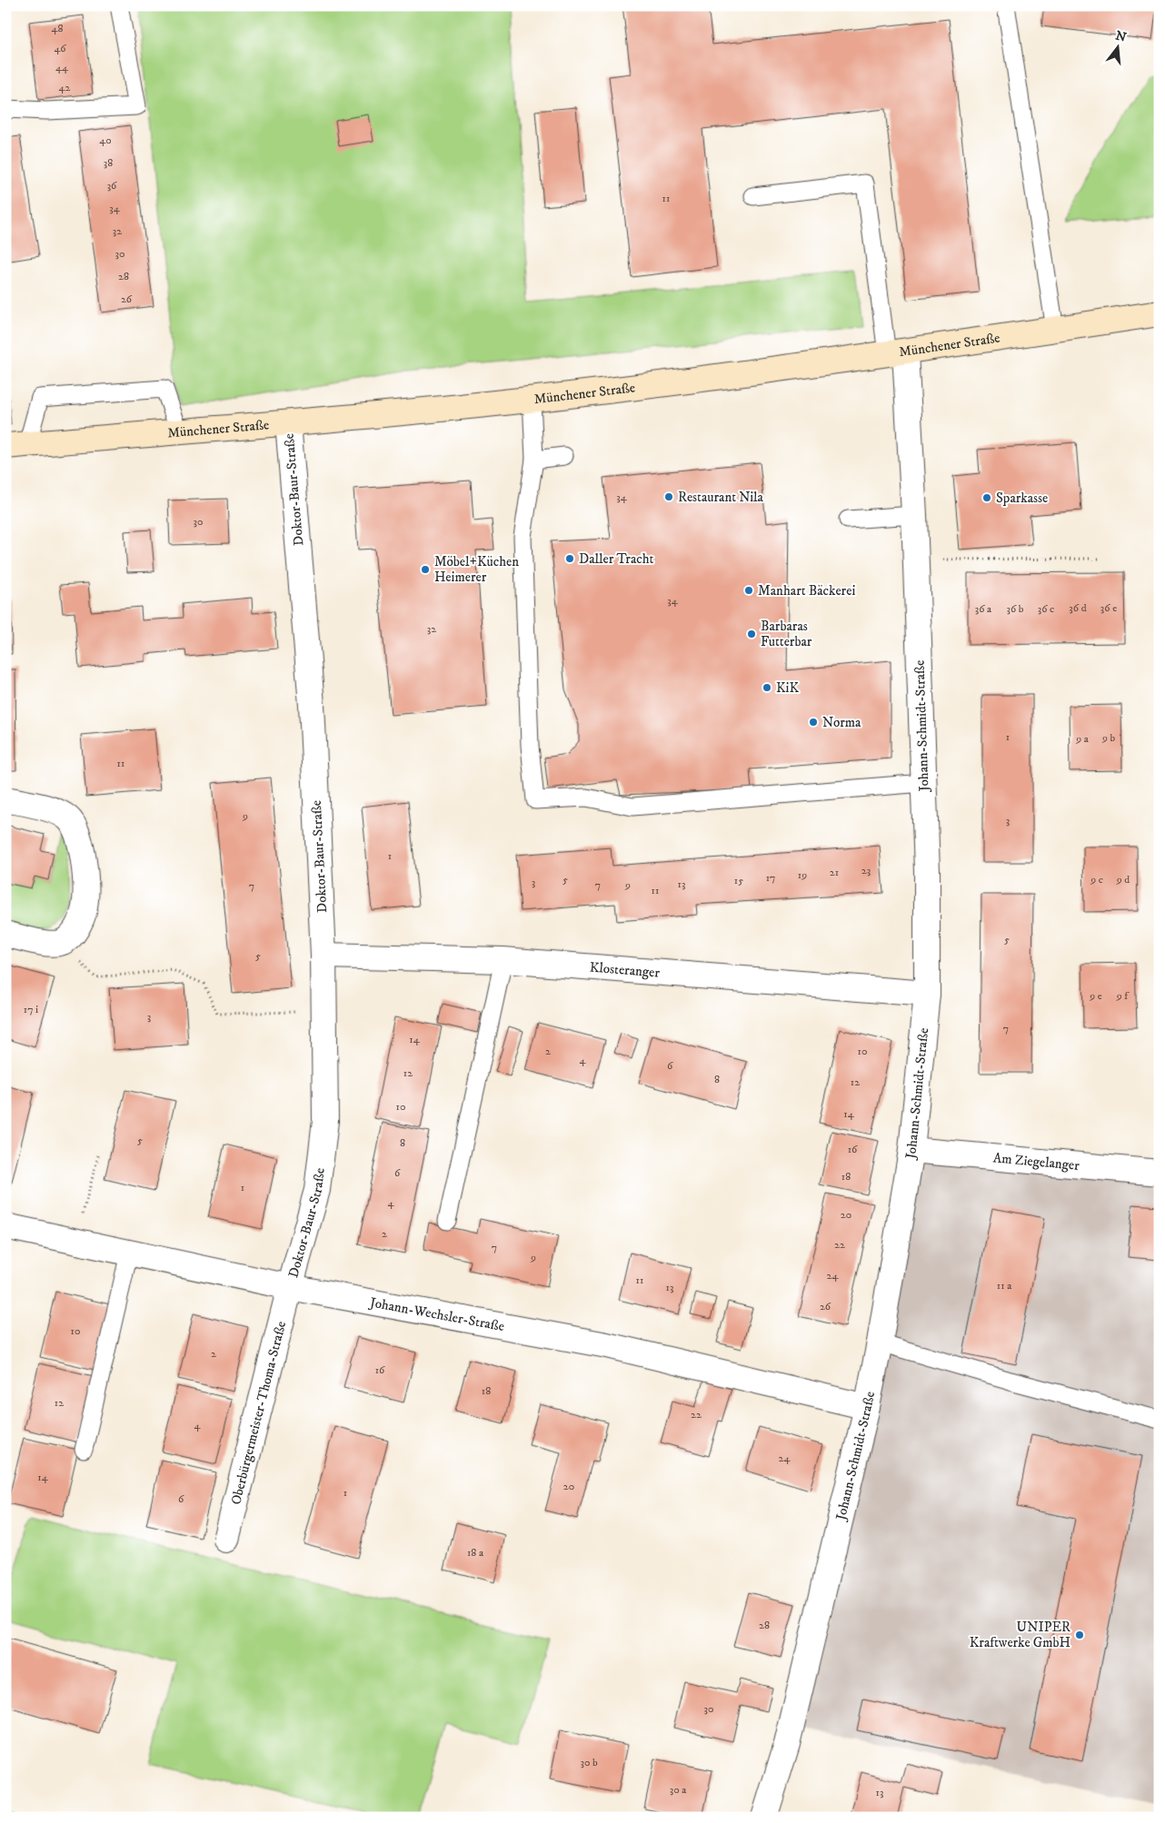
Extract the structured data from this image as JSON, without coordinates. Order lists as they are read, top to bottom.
{
  "streets": {
    "main road": ["Münchener Straße"],
    "street": [
      "Doktor-Baur-Straße",
      "Johann-Schmidt-Straße",
      "Klosteranger",
      "Am Ziegelanger",
      "Johann-Wechsler-Straße",
      "Oberbürgermeister-Thoma-Straße"
    ]
  },
  "crossings": [
    ["Münchener Straße", "Doktor-Baur-Straße"],
    ["Münchener Straße", "Johann-Schmidt-Straße"],
    ["Doktor-Baur-Straße", "Klosteranger"],
    ["Doktor-Baur-Straße", "Johann-Wechsler-Straße"],
    ["Doktor-Baur-Straße", "Oberbürgermeister-Thoma-Straße"],
    ["Johann-Schmidt-Straße", "Klosteranger"],
    ["Johann-Schmidt-Straße", "Am Ziegelanger"],
    ["Johann-Schmidt-Straße", "Johann-Wechsler-Straße"],
    ["Johann-Wechsler-Straße", "Oberbürgermeister-Thoma-Straße"]
  ],
  "places": [
    "Restaurant Nila",
    "Sparkasse",
    "Daller Tracht",
    "Möbel+Küchen Heimerer",
    "Manhart Bäckerei",
    "Barbaras Futterbar",
    "KiK",
    "Norma",
    "UNIPER Kraftwerke GmbH"
  ],
  "house_numbers": [
    "48",
    "46",
    "44",
    "42",
    "40",
    "38",
    "36",
    "11",
    "34",
    "32",
    "30",
    "28",
    "26",
    "34",
    "30",
    "34",
    "36 d",
    "36 e",
    "36 a",
    "36 b",
    "36 c",
    "32",
    "1",
    "9 b",
    "9 a",
    "11",
    "9",
    "3",
    "1",
    "23",
    "21",
    "19",
    "17",
    "5",
    "9 c",
    "9 d",
    "15",
    "3",
    "13",
    "7",
    "9",
    "7",
    "11",
    "5",
    "5",
    "9 e",
    "9 f",
    "17 i",
    "3",
    "7",
    "14",
    "2",
    "10",
    "4",
    "6",
    "12",
    "8",
    "12",
    "10",
    "14",
    "5",
    "8",
    "16",
    "6",
    "18",
    "1",
    "4",
    "20",
    "2",
    "22",
    "7",
    "9",
    "24",
    "11",
    "11 a",
    "13",
    "26",
    "10",
    "2",
    "16",
    "18",
    "12",
    "22",
    "4",
    "24",
    "14",
    "20",
    "1",
    "6",
    "18 a",
    "28",
    "30",
    "30 b",
    "30 a",
    "13"
  ],
  "north": "top"
}
